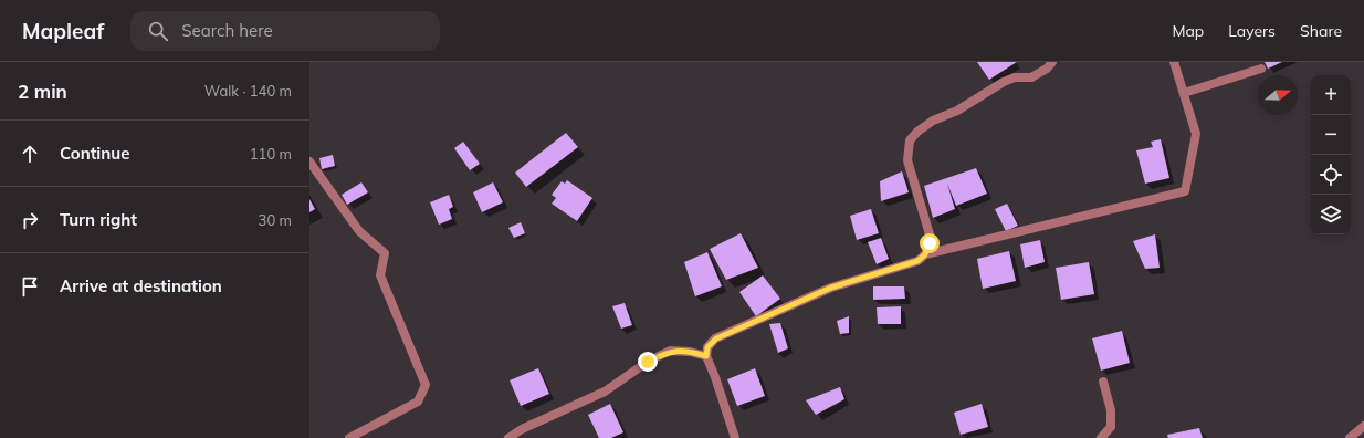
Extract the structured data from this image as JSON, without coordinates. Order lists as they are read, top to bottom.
{
  "north": "right",
  "page": {
    "header": "Mapleaf",
    "search": "Search here",
    "nav": ["Map", "Layers", "Share"],
    "heading": ["2 min", "Walk · 140 m"],
    "map_buttons": ["+", "−"],
    "list": [
      ["Continue", "110 m"],
      ["Turn right", "30 m"],
      "Arrive at destination"
    ]
  }
}
